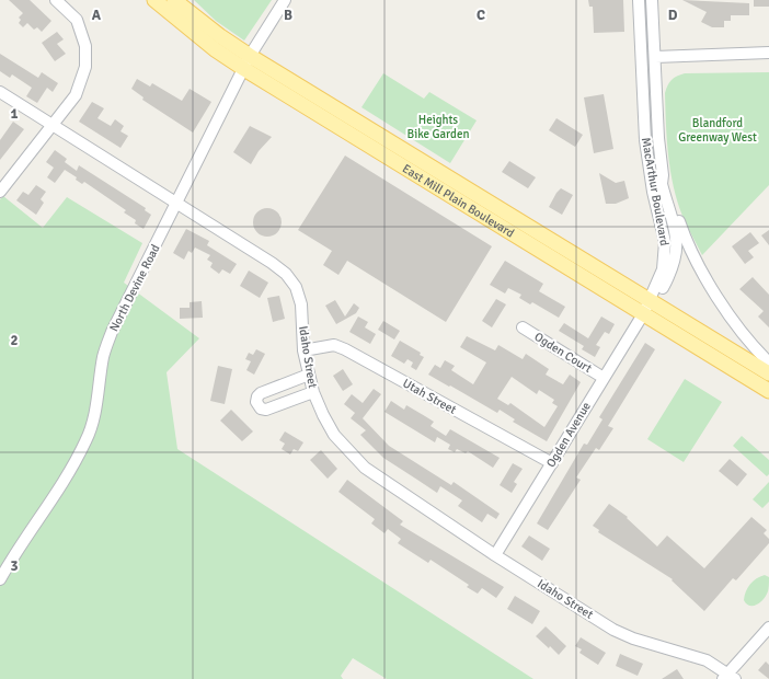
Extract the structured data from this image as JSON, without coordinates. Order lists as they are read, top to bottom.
{
  "streets": {
    "main road": ["East Mill Plain Boulevard"],
    "street": [
      "MacArthur Boulevard",
      "North Devine Road",
      "Ogden Court",
      "Idaho Street",
      "Utah Street",
      "Ogden Avenue"
    ]
  },
  "crossings": [
    ["MacArthur Boulevard", "East Mill Plain Boulevard"],
    ["MacArthur Boulevard", "Ogden Avenue"],
    ["East Mill Plain Boulevard", "North Devine Road"],
    ["East Mill Plain Boulevard", "Ogden Avenue"],
    ["North Devine Road", "Idaho Street"],
    ["Ogden Court", "Ogden Avenue"],
    ["Idaho Street", "Utah Street"],
    ["Idaho Street", "Ogden Avenue"],
    ["Utah Street", "Ogden Avenue"]
  ],
  "parks": ["Heights Bike Garden", "Blandford Greenway West"],
  "grid": {
    "columns": [
      "A",
      "B",
      "C",
      "D"
    ],
    "rows": ["1", "2", "3"]
  }
}
